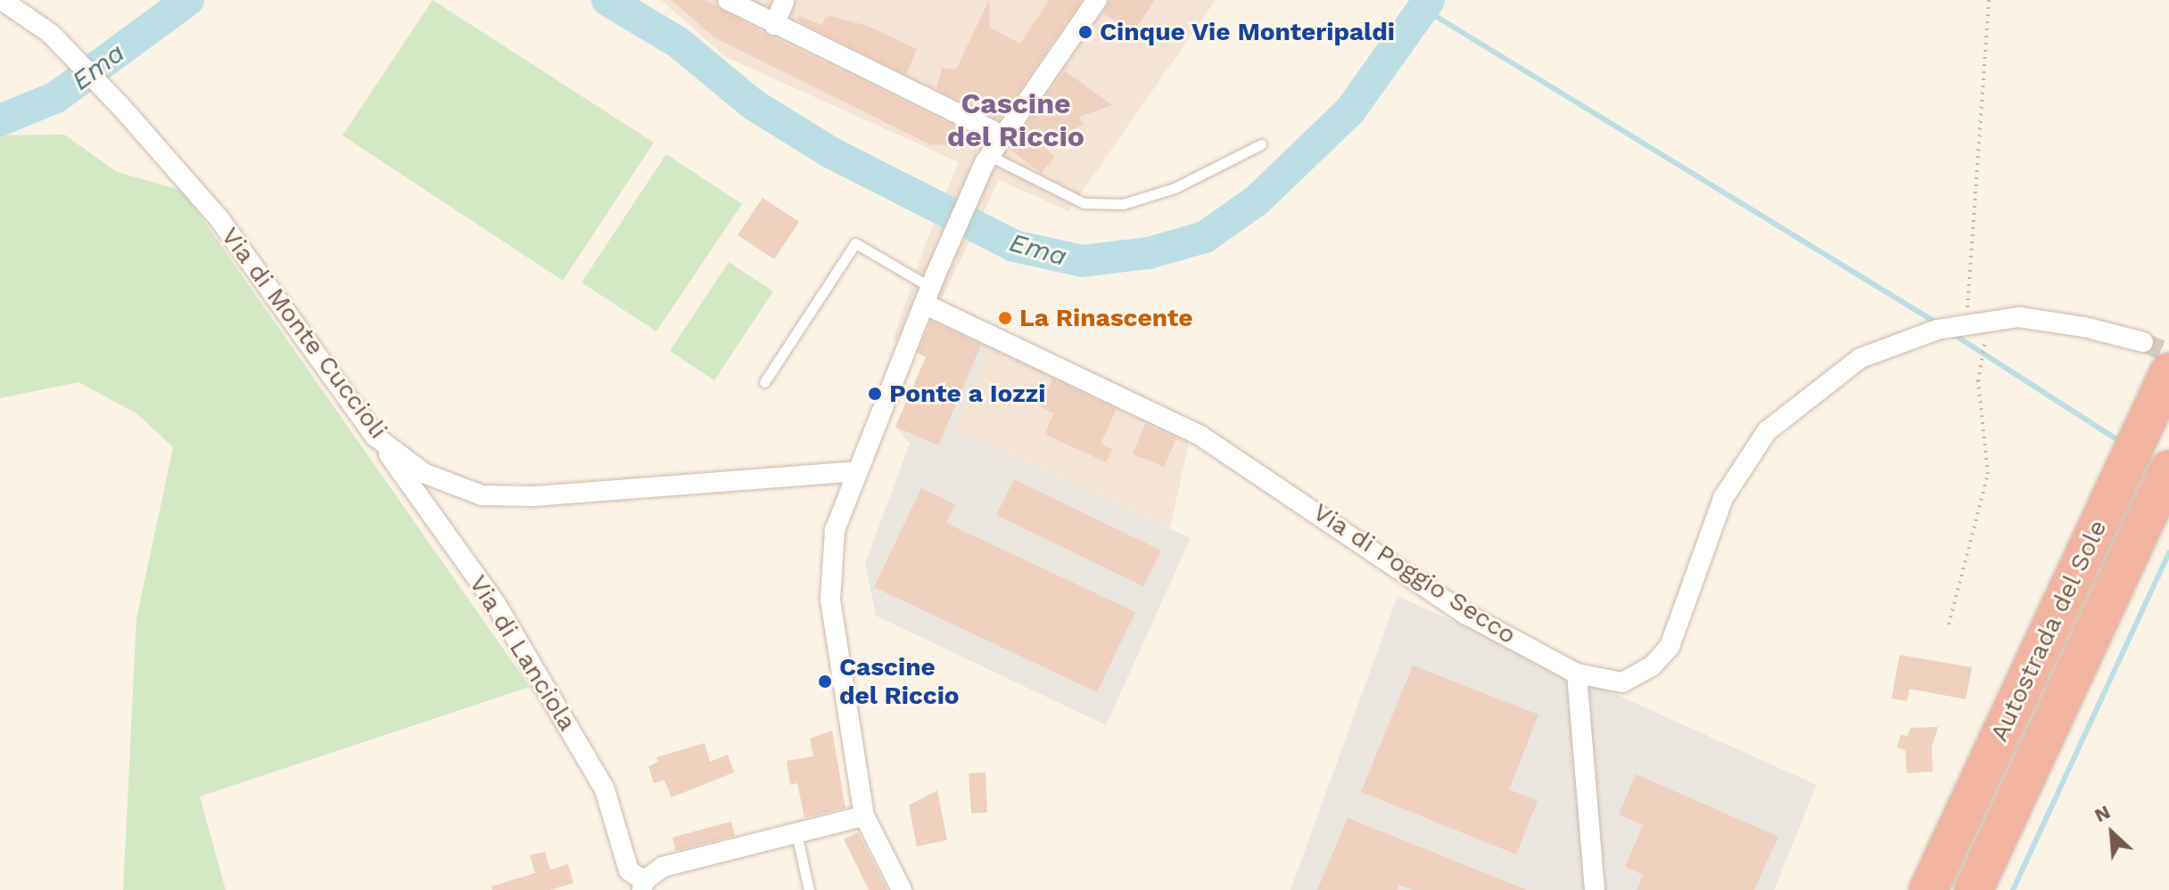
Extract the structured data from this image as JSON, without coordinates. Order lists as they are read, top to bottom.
{
  "streets": {
    "highway": ["Autostrada del Sole"],
    "street": ["Via di Monte Cuccioli", "Via di Poggio Secco", "Via di Lanciola"]
  },
  "crossings": [
    ["Via di Monte Cuccioli", "Via di Lanciola"]
  ],
  "districts": ["Cascine del Riccio"],
  "water": ["Ema"],
  "places": [
    "Cinque Vie Monteripaldi",
    "La Rinascente",
    "Ponte a Iozzi",
    "Cascine del Riccio"
  ],
  "north": "top left"
}
